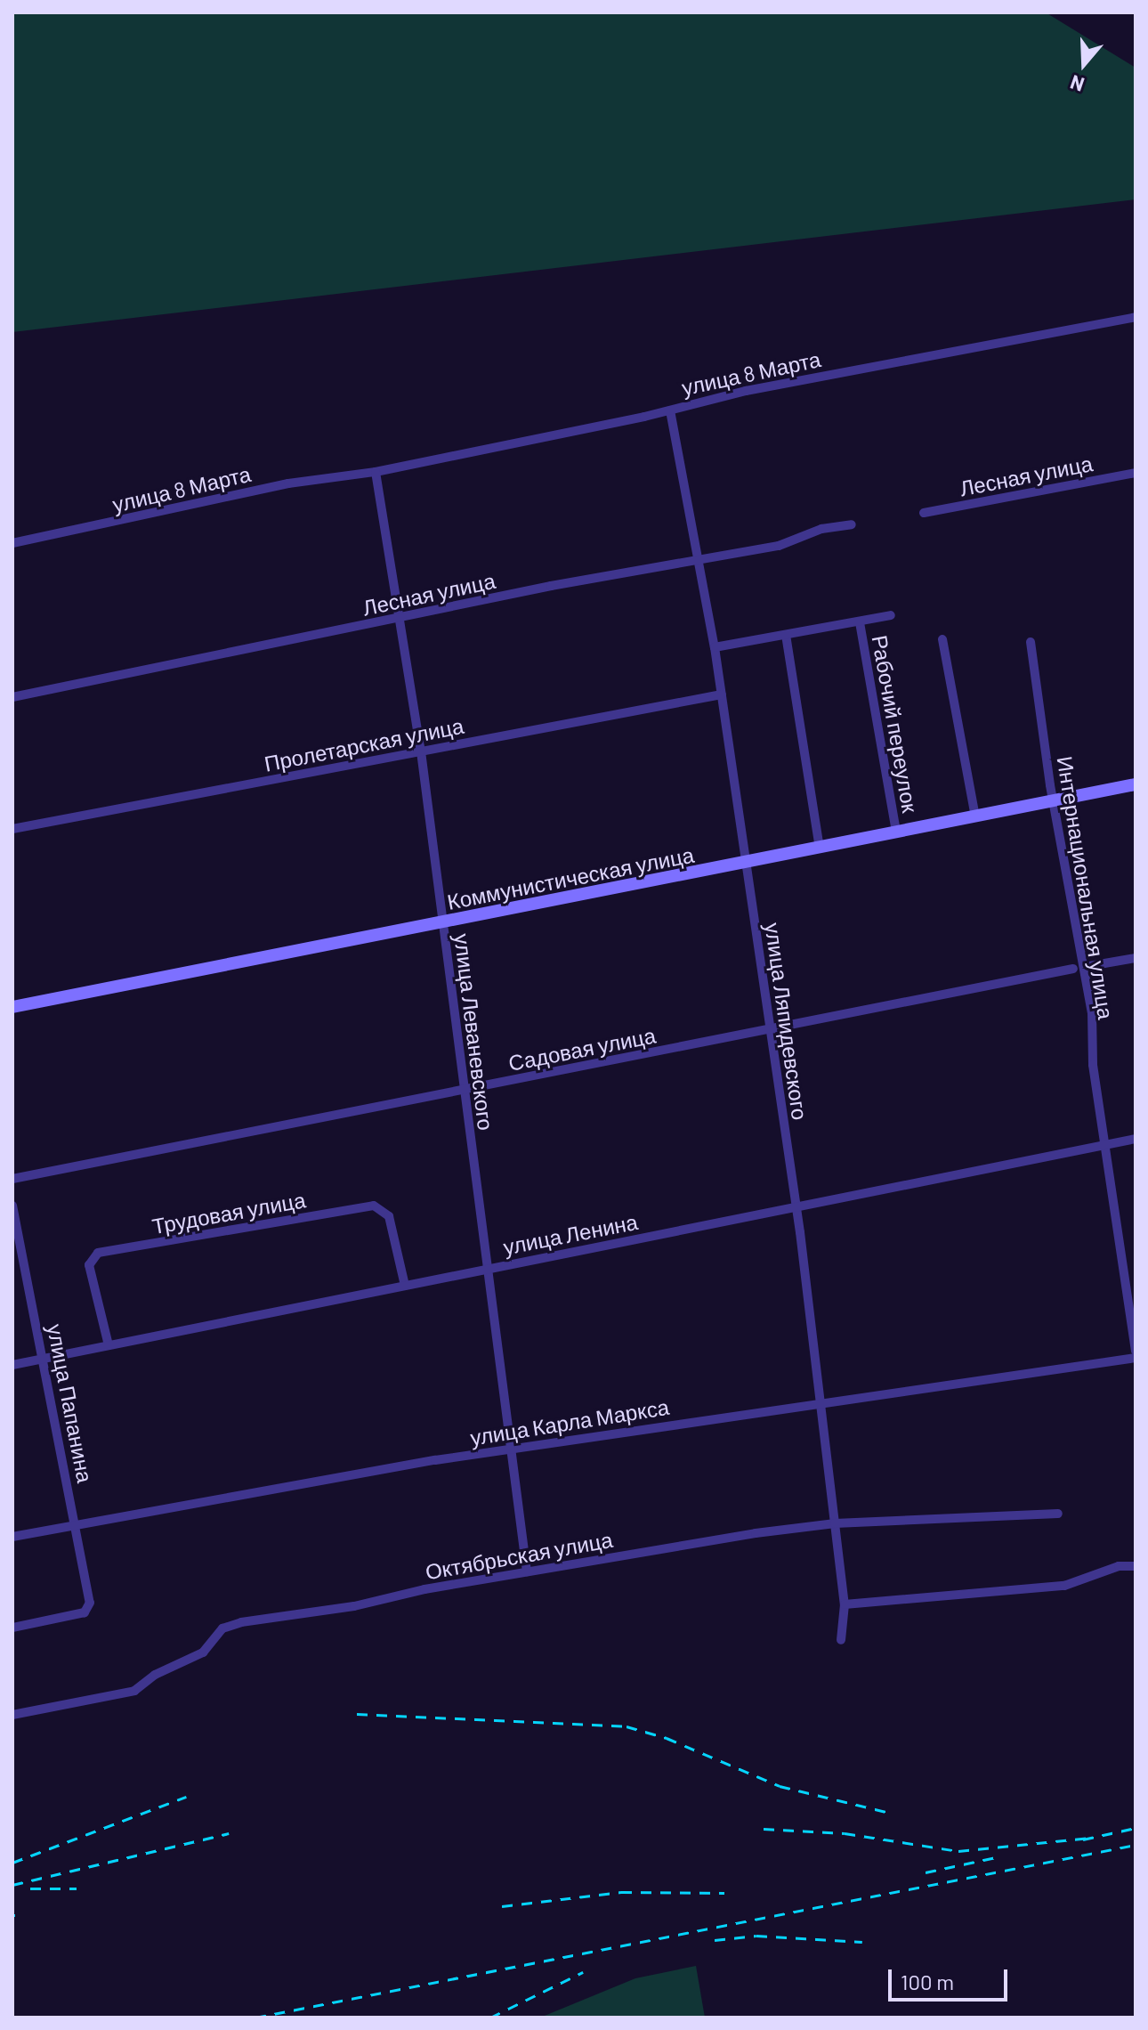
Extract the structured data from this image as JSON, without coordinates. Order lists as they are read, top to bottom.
{
  "streets": {
    "street": [
      "улица 8 Марта",
      "Лесная улица",
      "Рабочий переулок",
      "Пролетарская улица",
      "Коммунистическая улица",
      "Интернациональная улица",
      "улица Ляпидевского",
      "улица Леваневского",
      "Садовая улица",
      "Трудовая улица",
      "улица Ленина",
      "улица Папанина",
      "улица Карла Маркса",
      "Октябрьская улица"
    ]
  },
  "crossings": [
    ["улица 8 Марта", "улица Ляпидевского"],
    ["улица 8 Марта", "улица Леваневского"],
    ["Лесная улица", "улица Ляпидевского"],
    ["Лесная улица", "улица Леваневского"],
    ["Рабочий переулок", "Коммунистическая улица"],
    ["Пролетарская улица", "улица Ляпидевского"],
    ["Пролетарская улица", "улица Леваневского"],
    ["Коммунистическая улица", "Интернациональная улица"],
    ["Коммунистическая улица", "улица Ляпидевского"],
    ["Коммунистическая улица", "улица Леваневского"],
    ["Интернациональная улица", "Садовая улица"],
    ["Интернациональная улица", "улица Ленина"],
    ["улица Ляпидевского", "Садовая улица"],
    ["улица Ляпидевского", "улица Ленина"],
    ["улица Ляпидевского", "улица Карла Маркса"],
    ["улица Ляпидевского", "Октябрьская улица"],
    ["улица Леваневского", "Садовая улица"],
    ["улица Леваневского", "улица Ленина"],
    ["улица Леваневского", "улица Карла Маркса"],
    ["улица Леваневского", "Октябрьская улица"],
    ["Трудовая улица", "улица Ленина"],
    ["улица Ленина", "улица Папанина"],
    ["улица Папанина", "улица Карла Маркса"]
  ],
  "scale_bar": "100 m",
  "north": "bottom"
}
